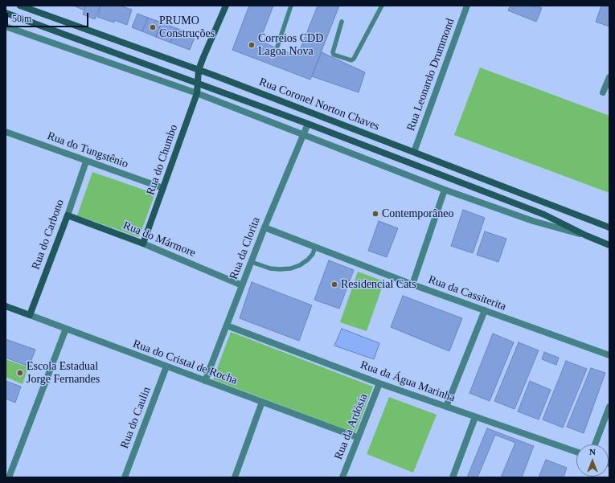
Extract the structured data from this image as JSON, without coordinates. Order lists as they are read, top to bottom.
{
  "streets": {
    "main road": [
      "Rua Coronel Norton Chaves",
      "Rua do Chumbo",
      "Rua do Carbono",
      "Rua do Mármore",
      "Rua do Cristal de Rocha"
    ],
    "street": [
      "Rua Leonardo Drummond",
      "Rua do Tungstênio",
      "Rua da Clorita",
      "Rua da Cassiterita",
      "Rua da Água Marinha",
      "Rua do Caulin",
      "Rua da Ardósia"
    ]
  },
  "crossings": [
    ["Rua Leonardo Drummond", "Rua Coronel Norton Chaves"],
    ["Rua Coronel Norton Chaves", "Rua do Chumbo"],
    ["Rua Coronel Norton Chaves", "Rua da Clorita"],
    ["Rua do Tungstênio", "Rua do Chumbo"],
    ["Rua do Tungstênio", "Rua do Carbono"],
    ["Rua do Chumbo", "Rua do Mármore"],
    ["Rua do Carbono", "Rua do Mármore"],
    ["Rua do Carbono", "Rua do Cristal de Rocha"],
    ["Rua do Mármore", "Rua da Clorita"],
    ["Rua da Clorita", "Rua da Cassiterita"],
    ["Rua da Clorita", "Rua do Cristal de Rocha"],
    ["Rua da Clorita", "Rua da Água Marinha"],
    ["Rua do Cristal de Rocha", "Rua do Caulin"],
    ["Rua do Cristal de Rocha", "Rua da Ardósia"],
    ["Rua da Água Marinha", "Rua da Ardósia"]
  ],
  "places": [
    "PRUMO Construções",
    "Correios CDD Lagoa Nova",
    "Contemporâneo",
    "Residencial Cats",
    "Escola Estadual Jorge Fernandes"
  ],
  "scale_bar": "50 m",
  "north": "top"
}
